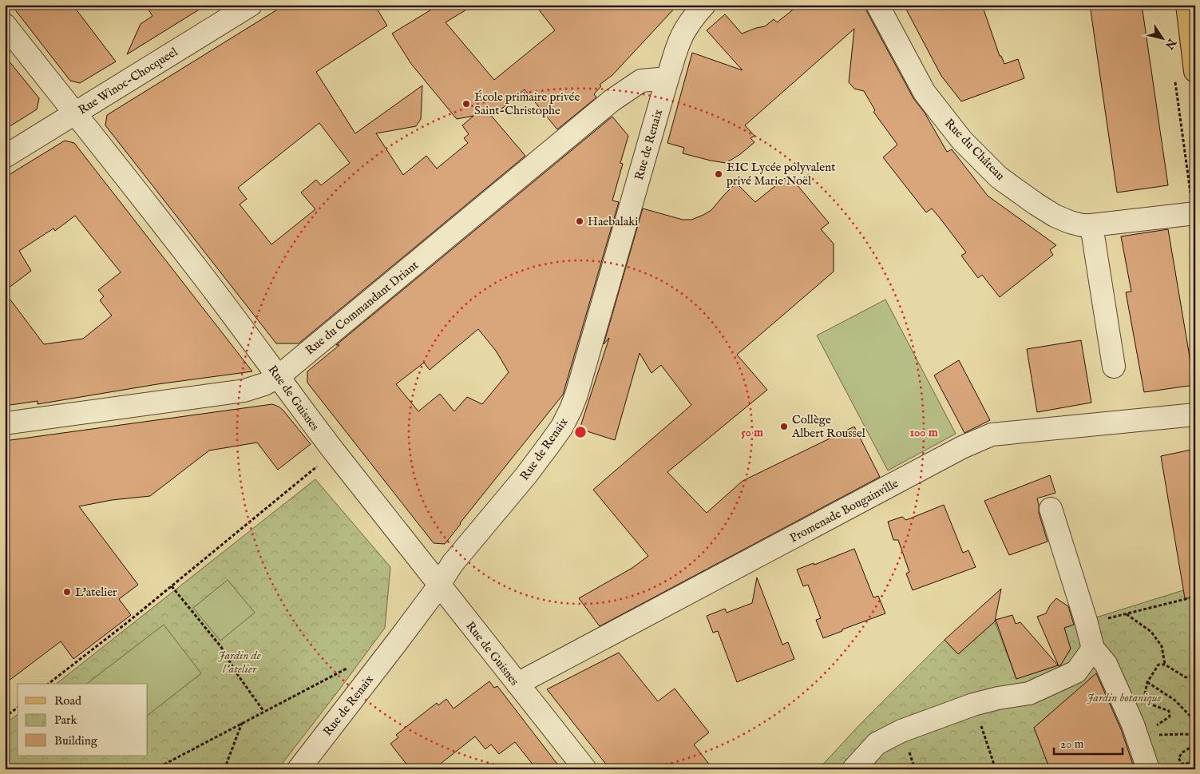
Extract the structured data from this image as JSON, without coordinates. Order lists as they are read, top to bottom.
{
  "streets": {
    "street": [
      "Rue Winoc-Chocqueel",
      "Rue de Renaix",
      "Rue du Château",
      "Rue du Commandant Driant",
      "Rue de Guisnes",
      "Promenade Bougainville"
    ]
  },
  "crossings": [
    ["Rue Winoc-Chocqueel", "Rue de Guisnes"],
    ["Rue de Renaix", "Rue du Commandant Driant"],
    ["Rue de Renaix", "Rue de Guisnes"],
    ["Rue du Commandant Driant", "Rue de Guisnes"],
    ["Rue de Guisnes", "Promenade Bougainville"]
  ],
  "parks": ["Jardin de l'atelier", "Jardin botanique"],
  "places": [
    "École primaire privée Saint-Christophe",
    "EIC Lycée polyvalent privé Marie Noël",
    "Haebalaki",
    "Collège Albert Roussel",
    "L'atelier"
  ],
  "legend": ["Road", "Park", "Building"],
  "scale_bar": "20 m",
  "north": "bottom right",
  "rings": ["50 m", "100 m"]
}
